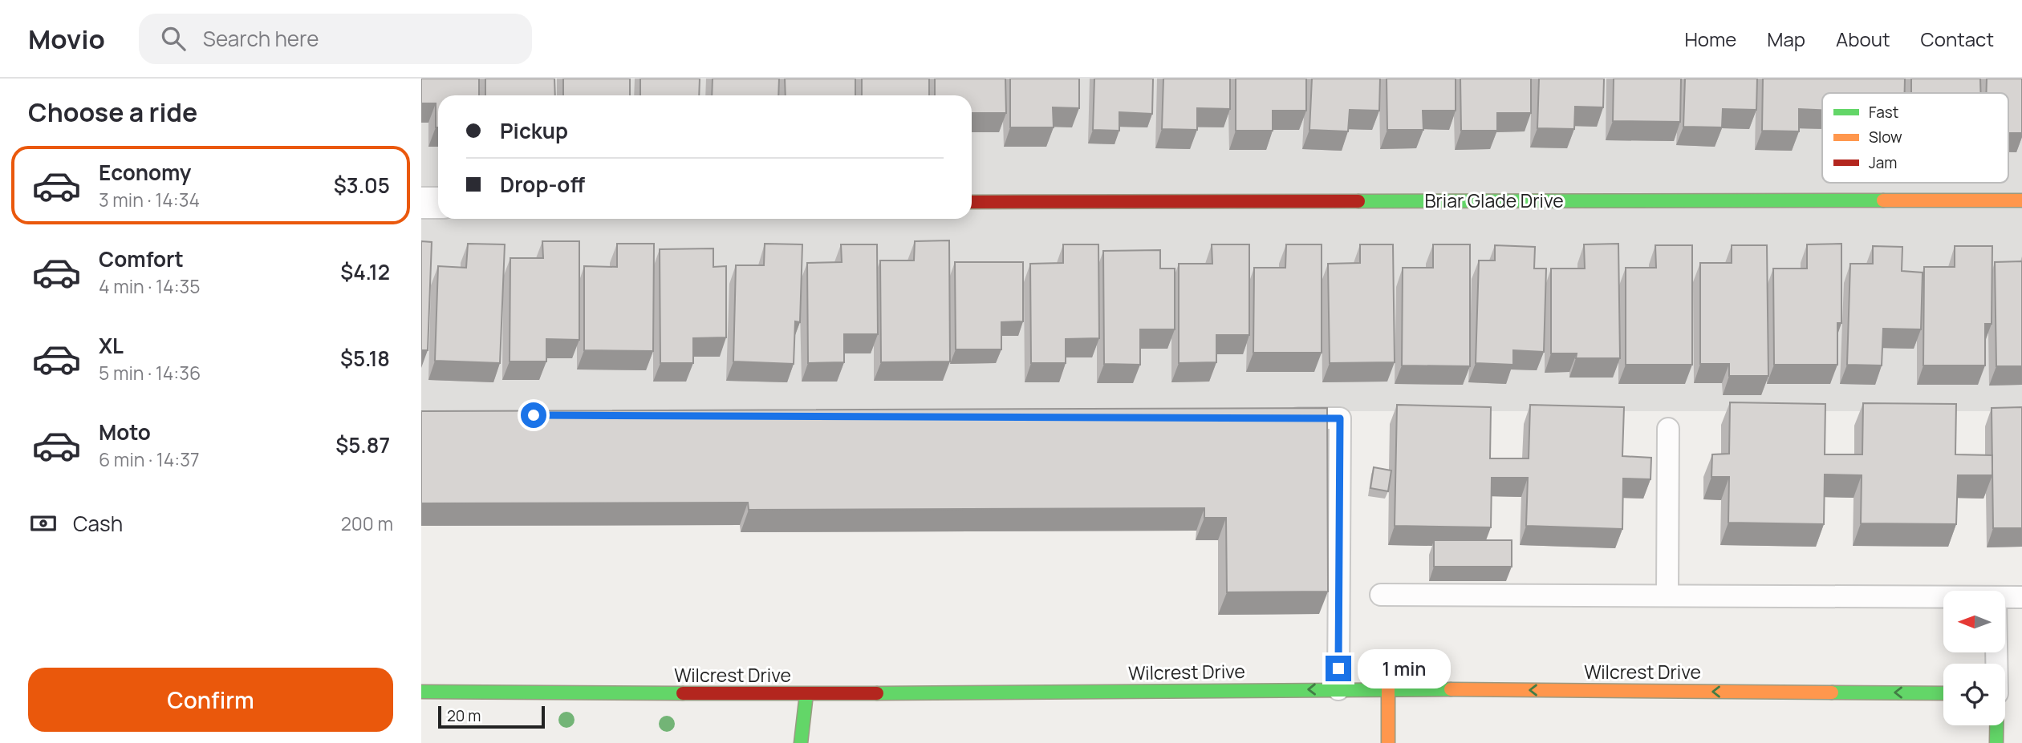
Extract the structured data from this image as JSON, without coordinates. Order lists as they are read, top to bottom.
{
  "streets": {
    "main road": ["Briar Glade Drive", "Wilcrest Drive"]
  },
  "one_way": ["Wilcrest Drive"],
  "legend": ["Fast", "Slow", "Jam"],
  "scale_bar": "20 m",
  "north": "left",
  "page": {
    "header": "Movio",
    "search": "Search here",
    "nav": [
      "Home",
      "Map",
      "About",
      "Contact"
    ],
    "heading": "Choose a ride",
    "banner": ["Pickup", "Drop-off"],
    "list": [
      {
        "name": "Economy",
        "note": "3 min · 14:34",
        "value": "$3.05"
      },
      {
        "name": "Comfort",
        "note": "4 min · 14:35",
        "value": "$4.12"
      },
      {
        "name": "XL",
        "note": "5 min · 14:36",
        "value": "$5.18"
      },
      {
        "name": "Moto",
        "note": "6 min · 14:37",
        "value": "$5.87"
      }
    ],
    "pay": ["Cash", "200 m"],
    "bubble": "1 min",
    "buttons": "Confirm",
    "scale": "20 m"
  }
}
